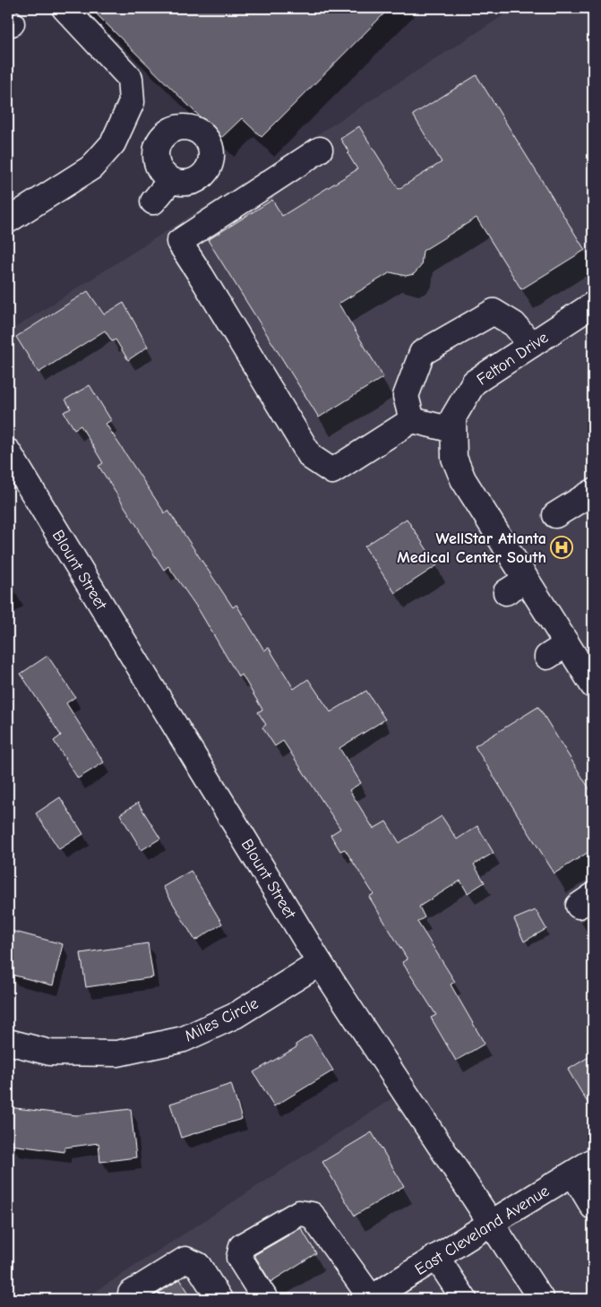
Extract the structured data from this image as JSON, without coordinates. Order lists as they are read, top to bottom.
{
  "streets": {
    "street": [
      "Felton Drive",
      "Blount Street",
      "Miles Circle",
      "East Cleveland Avenue"
    ]
  },
  "crossings": [
    ["Blount Street", "Miles Circle"],
    ["Blount Street", "East Cleveland Avenue"]
  ],
  "places": {
    "hospital": ["WellStar Atlanta Medical Center South"]
  }
}
